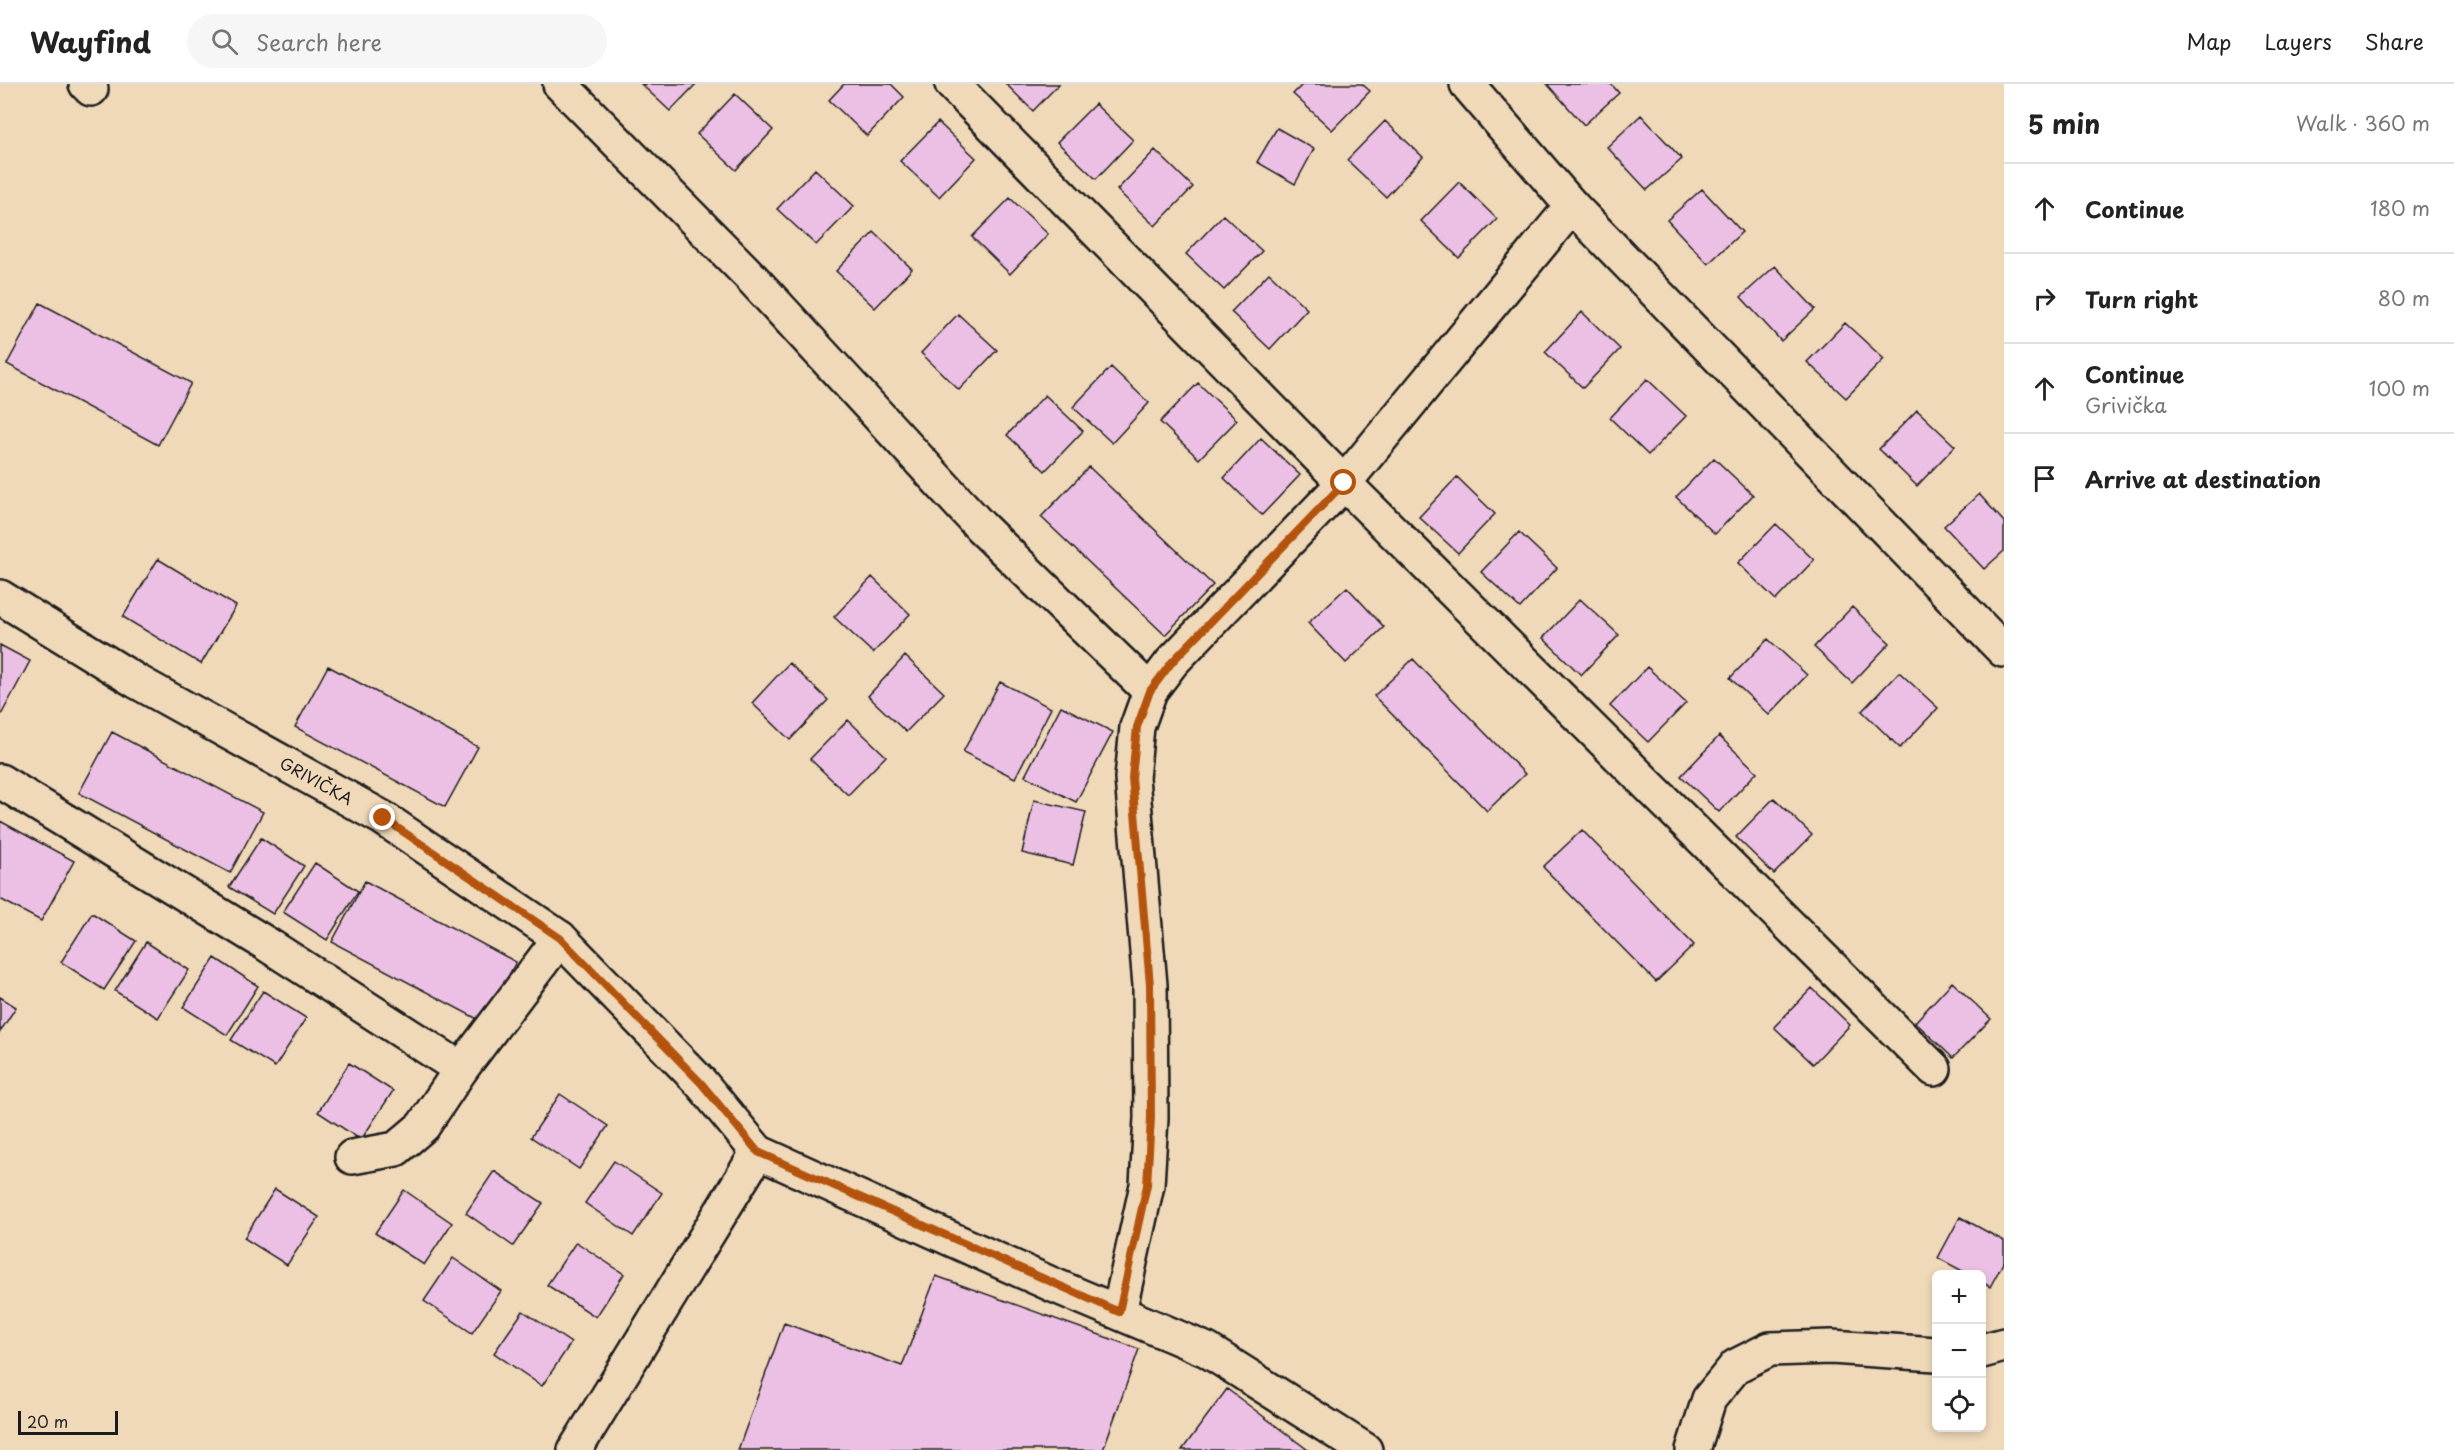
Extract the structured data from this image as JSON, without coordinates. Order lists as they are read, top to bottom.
{
  "streets": {
    "street": ["GRIVIČKA"]
  },
  "scale_bar": "20 m",
  "page": {
    "header": "Wayfind",
    "search": "Search here",
    "nav": ["Map", "Layers", "Share"],
    "heading": ["5 min", "Walk · 360 m"],
    "list": [
      ["Continue", "180 m"],
      ["Turn right", "80 m"],
      ["Continue", "Grivička", "100 m"],
      "Arrive at destination"
    ],
    "map_buttons": ["+", "−"],
    "scale": "20 m"
  }
}
